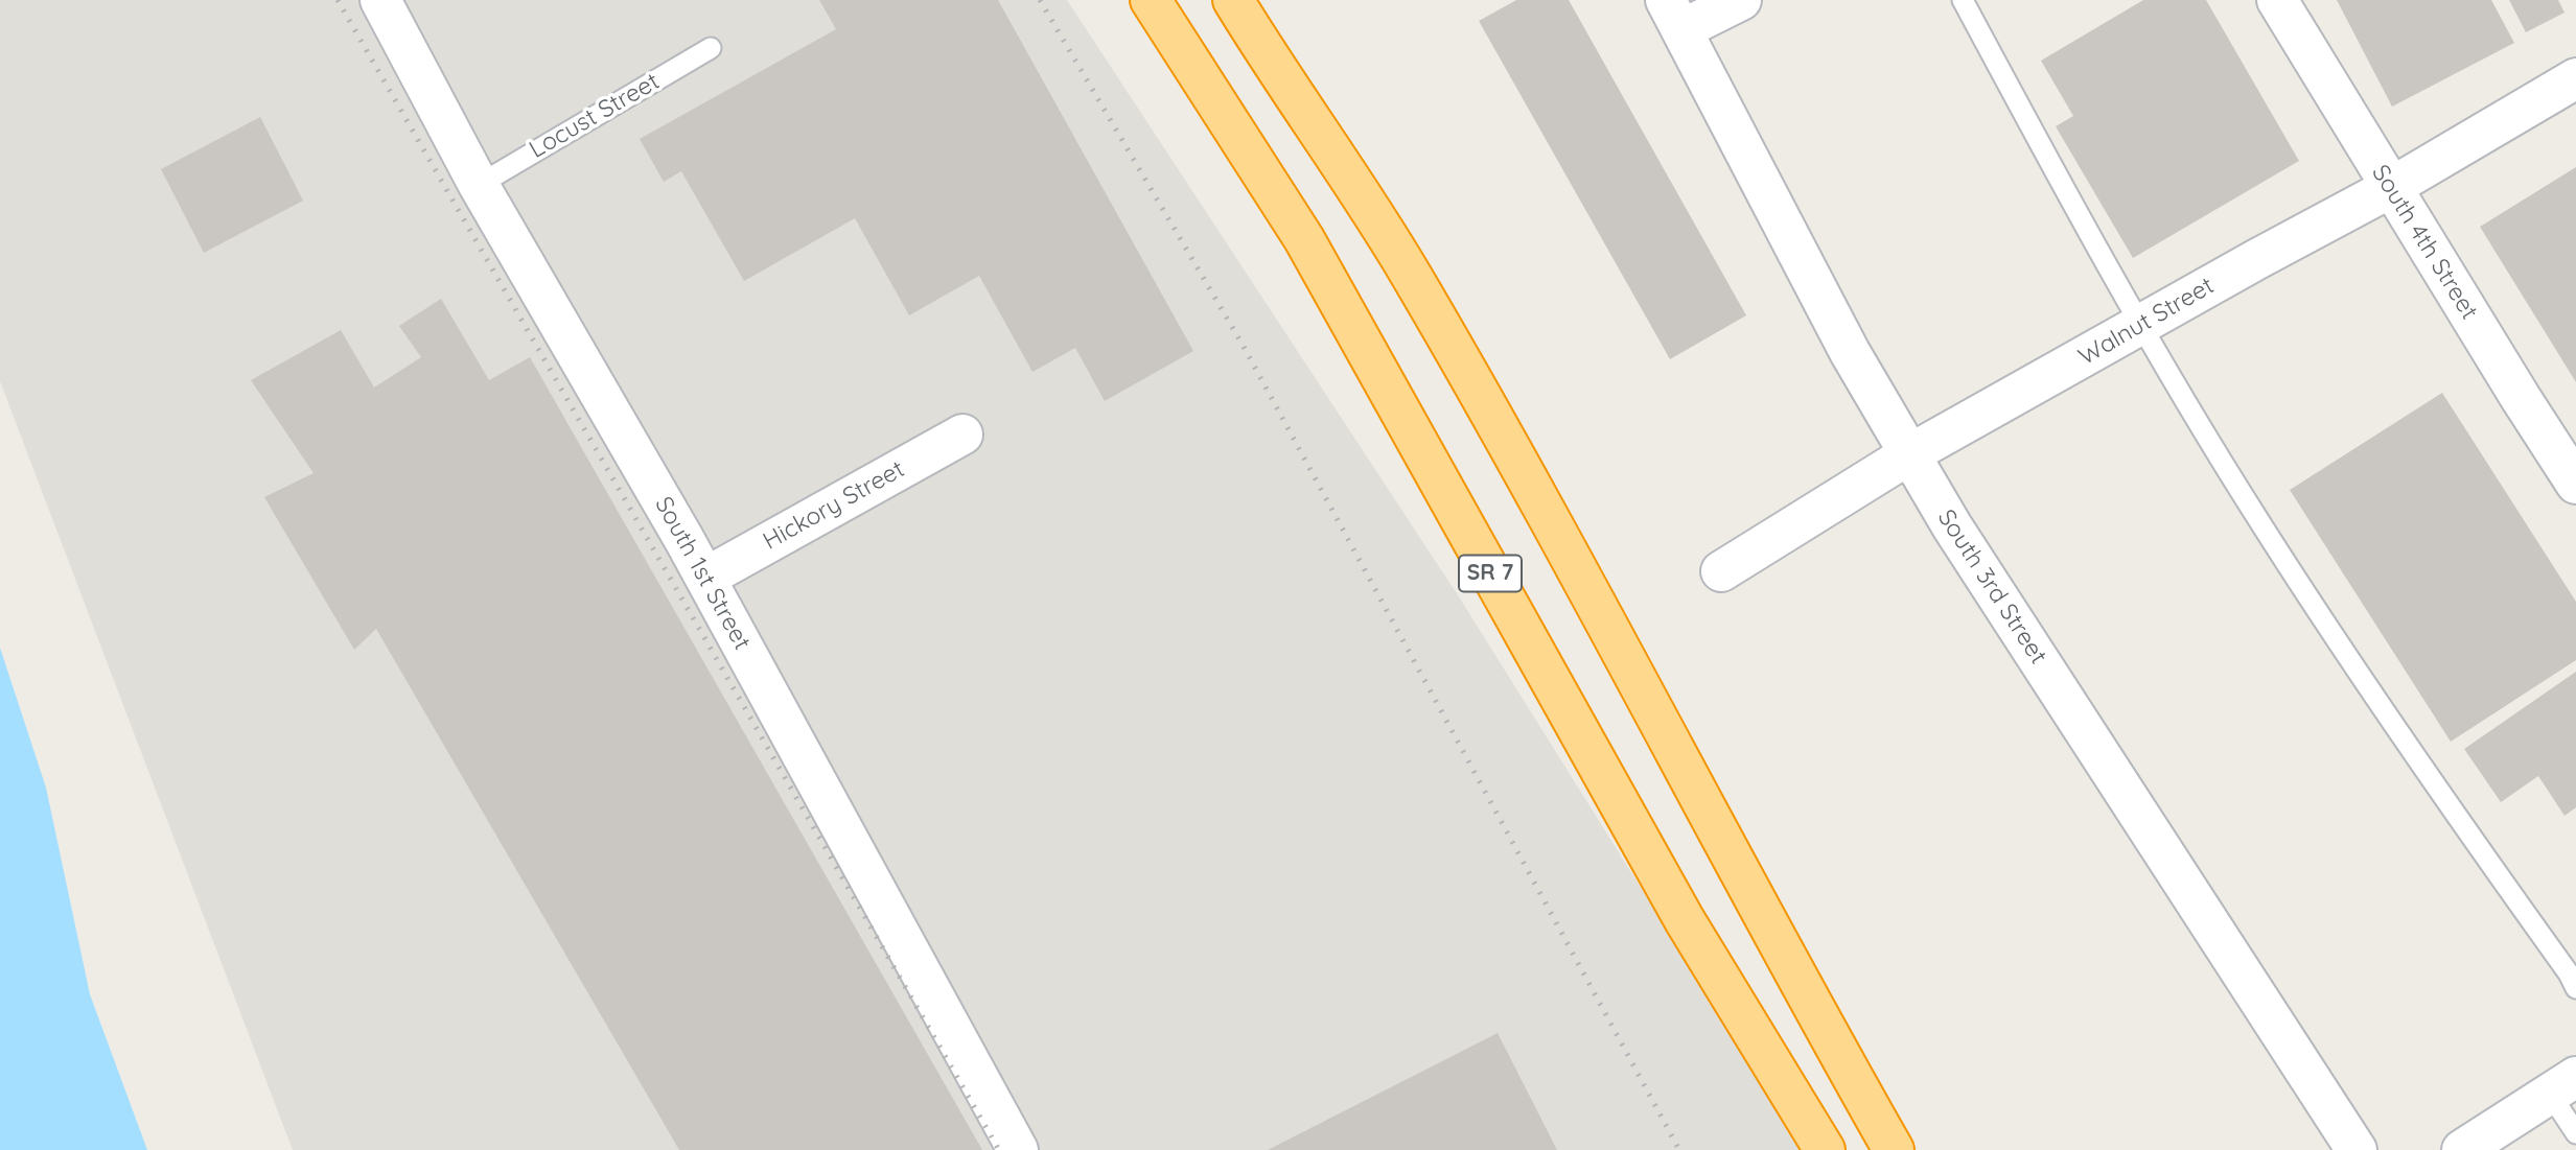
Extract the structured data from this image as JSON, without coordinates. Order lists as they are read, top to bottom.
{
  "streets": {
    "highway": ["SR 7"],
    "street": [
      "South 4th Street",
      "Walnut Street",
      "Hickory Street",
      "South 1st Street",
      "South 3rd Street"
    ],
    "lane": ["Locust Street"]
  },
  "crossings": [
    ["Locust Street", "South 1st Street"],
    ["South 4th Street", "Walnut Street"],
    ["Walnut Street", "South 3rd Street"],
    ["Hickory Street", "South 1st Street"]
  ]
}
